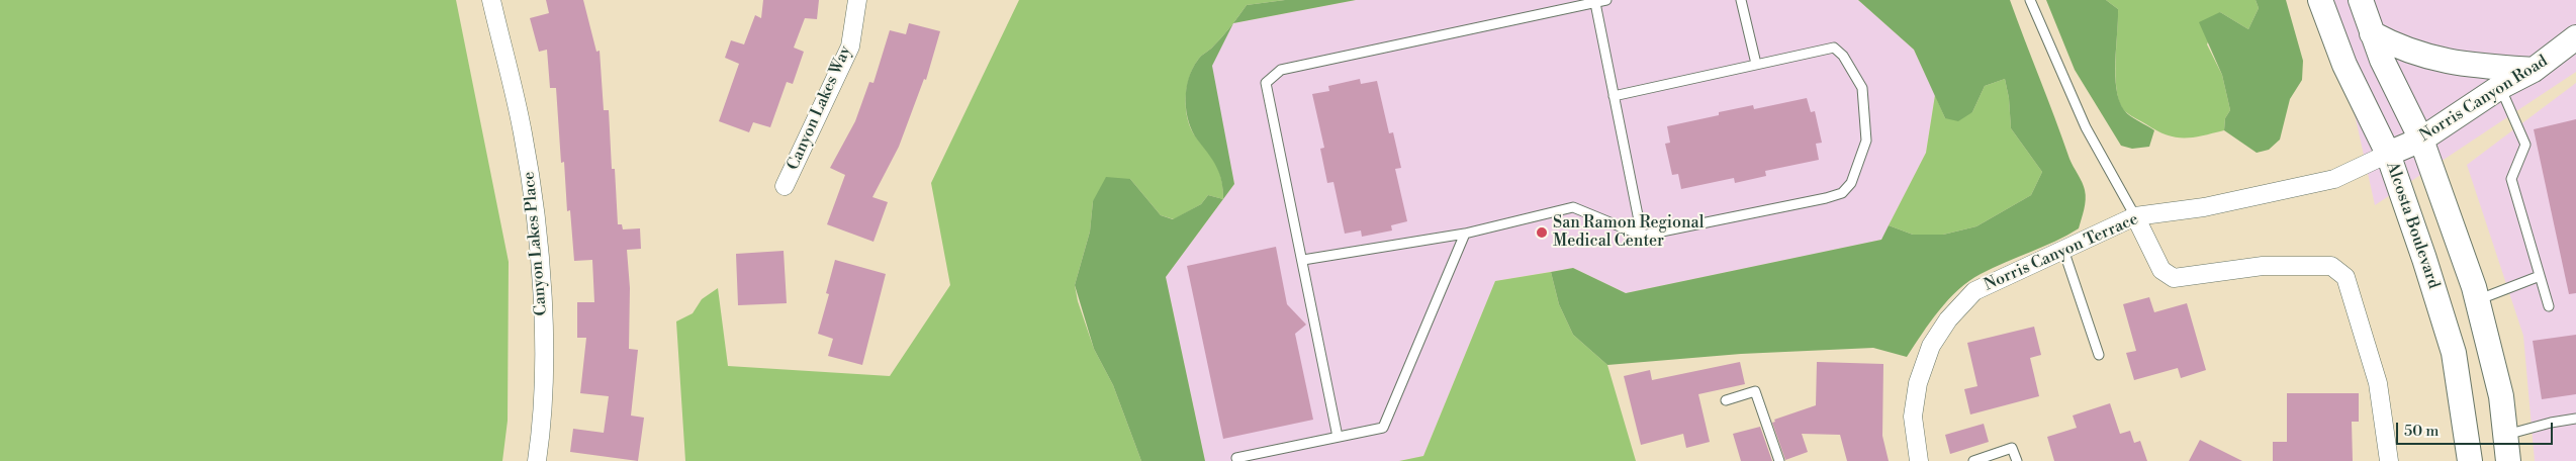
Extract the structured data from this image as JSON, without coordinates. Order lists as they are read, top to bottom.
{
  "streets": {
    "main road": ["Norris Canyon Road", "Alcosta Boulevard"],
    "street": ["Canyon Lakes Way", "Canyon Lakes Place", "Norris Canyon Terrace"]
  },
  "crossings": [
    ["Norris Canyon Road", "Alcosta Boulevard"],
    ["Norris Canyon Road", "Norris Canyon Terrace"],
    ["Alcosta Boulevard", "Norris Canyon Terrace"]
  ],
  "places": ["San Ramon Regional Medical Center"],
  "scale_bar": "50 m"
}
